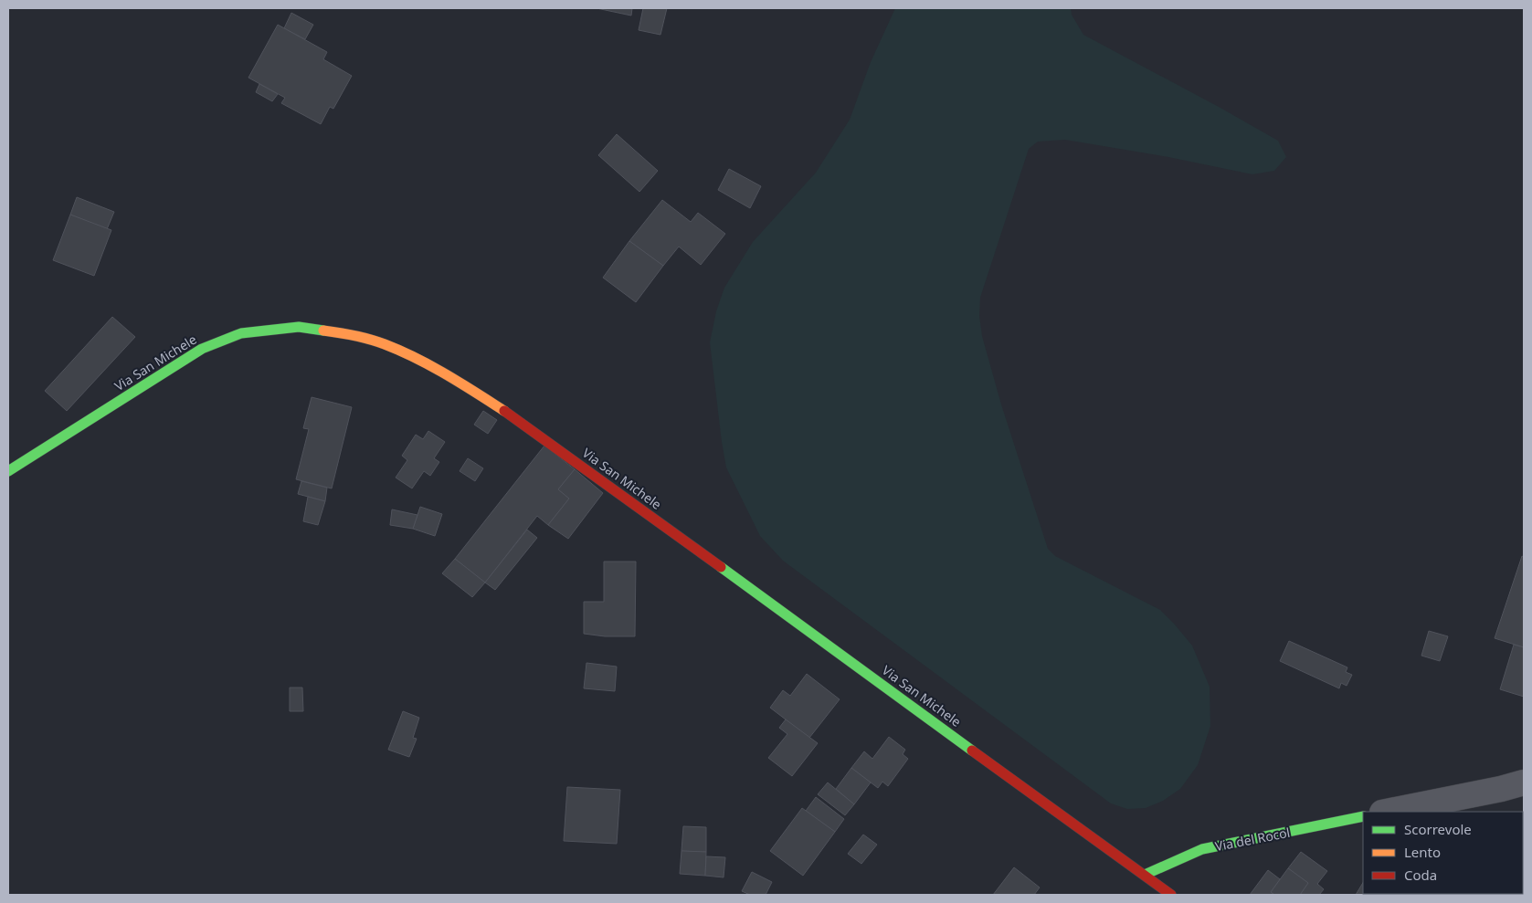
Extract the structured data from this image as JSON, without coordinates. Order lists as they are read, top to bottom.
{
  "streets": {
    "main road": ["Via San Michele", "Via del Rocol"]
  },
  "crossings": [
    ["Via San Michele", "Via del Rocol"]
  ],
  "legend": ["Scorrevole", "Lento", "Coda"]
}
